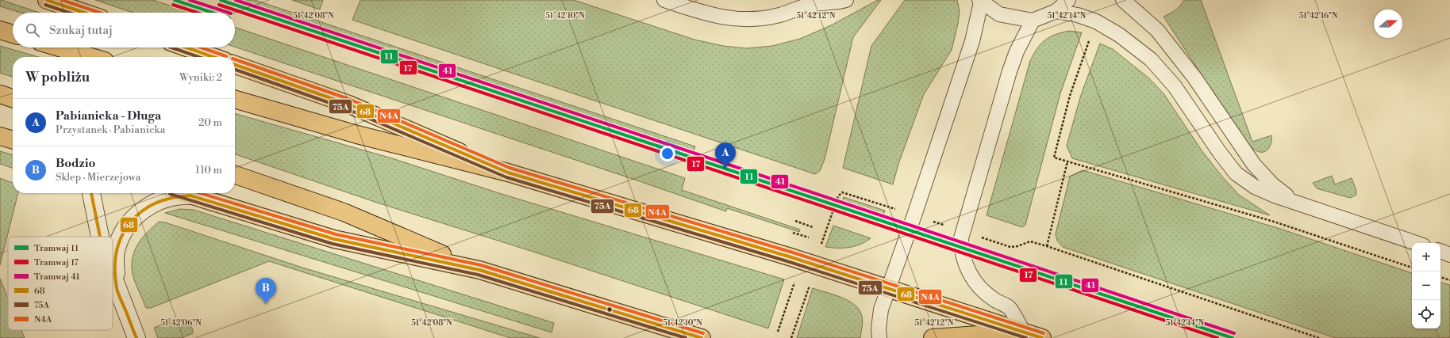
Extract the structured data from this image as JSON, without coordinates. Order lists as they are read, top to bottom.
{
  "lines": [
    "tram line 11",
    "tram line 41",
    "transit line 68",
    "transit line N4A",
    "tram line 17",
    "transit line 75A"
  ],
  "legend": [
    "Tramwaj 11",
    "Tramwaj 17",
    "Tramwaj 41",
    "68",
    "75A",
    "N4A"
  ],
  "north": "right",
  "page": {
    "search": "Szukaj tutaj",
    "heading": ["W pobliżu", "Wyniki: 2"],
    "list": [
      {
        "mark": "A",
        "name": "Pabianicka - Długa",
        "note": "Przystanek · Pabianicka",
        "value": "20 m"
      },
      {
        "mark": "B",
        "name": "Bodzio",
        "note": "Sklep · Mierzejowa",
        "value": "110 m"
      }
    ],
    "pins": ["A", "B"],
    "map_buttons": ["+", "−"]
  },
  "coordinates": [
    "51°42'08\"N",
    "51°42'10\"N",
    "51°42'12\"N",
    "51°42'14\"N",
    "51°42'16\"N",
    "51°42'06\"N"
  ]
}
